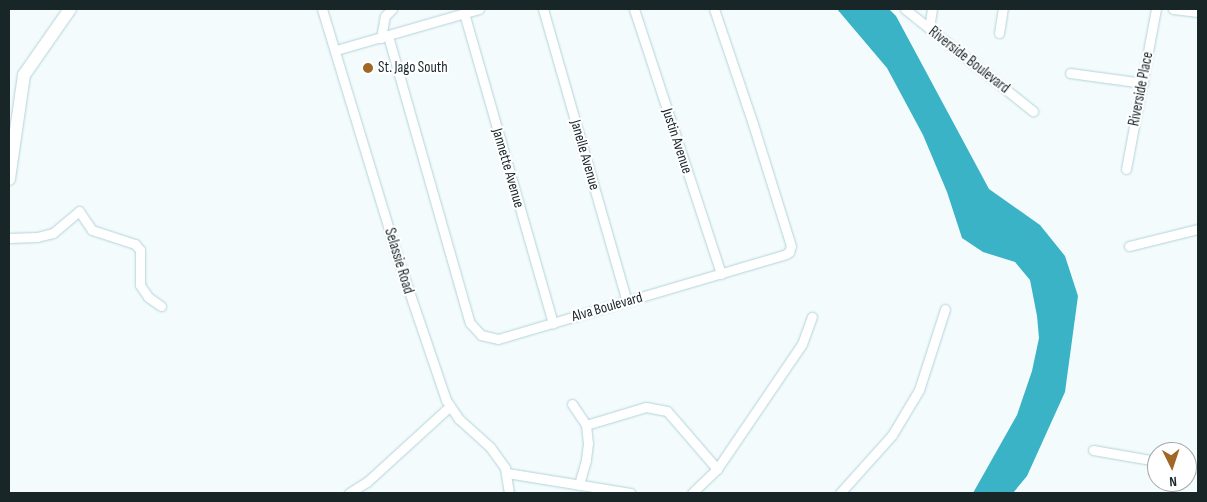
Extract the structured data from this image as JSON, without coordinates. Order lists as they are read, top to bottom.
{
  "streets": {
    "street": [
      "Riverside Boulevard",
      "Riverside Place",
      "Justin Avenue",
      "Janelle Avenue",
      "Jannette Avenue",
      "Selassie Road",
      "Alva Boulevard"
    ]
  },
  "crossings": [
    ["Justin Avenue", "Alva Boulevard"],
    ["Janelle Avenue", "Alva Boulevard"],
    ["Jannette Avenue", "Alva Boulevard"]
  ],
  "places": ["St. Jago South"],
  "north": "bottom"
}
